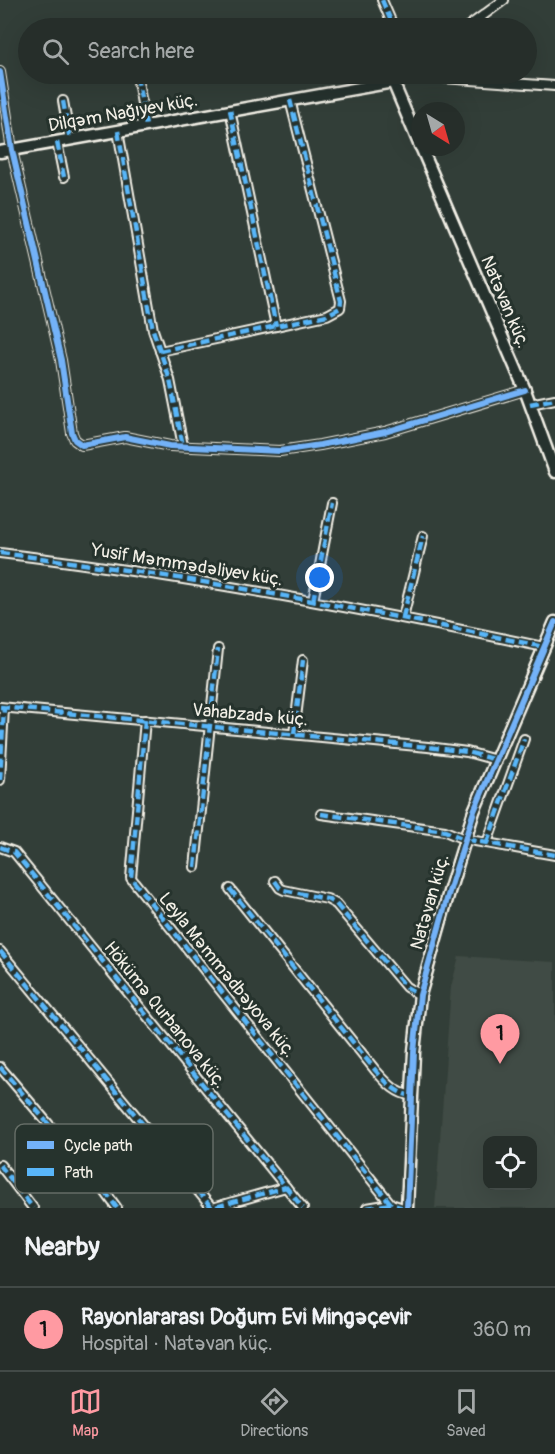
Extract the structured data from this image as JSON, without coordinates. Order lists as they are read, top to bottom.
{
  "streets": {
    "street": [
      "Dilqəm Nağıyev küç.",
      "Natəvan küç.",
      "Yusif Məmmədəliyev küç.",
      "Vahabzadə küç.",
      "Leyla Məmmədbəyova küç.",
      "Hökümə Qurbanova küç."
    ]
  },
  "crossings": [
    ["Natəvan küç.", "Yusif Məmmədəliyev küç."],
    ["Natəvan küç.", "Vahabzadə küç."],
    ["Vahabzadə küç.", "Leyla Məmmədbəyova küç."]
  ],
  "legend": ["Cycle path", "Path"],
  "north": "bottom right",
  "page": {
    "search": "Search here",
    "pins": "1",
    "heading": "Nearby",
    "list": [
      {
        "mark": "1",
        "name": "Rayonlararası Doğum Evi Mingəçevir",
        "note": "Hospital · Natəvan küç.",
        "value": "360 m"
      }
    ],
    "nav": ["Map", "Directions", "Saved"]
  }
}
